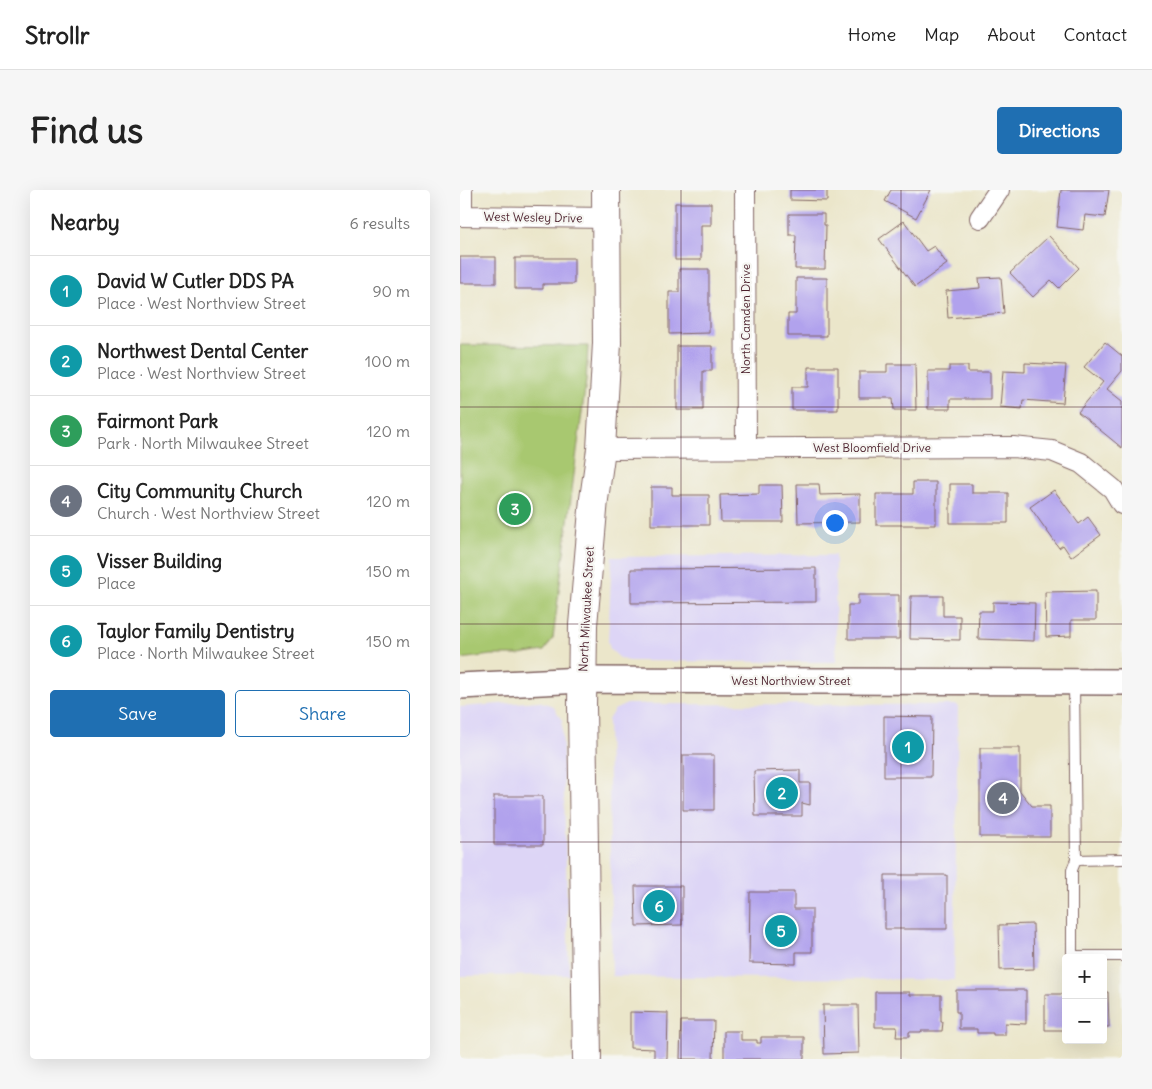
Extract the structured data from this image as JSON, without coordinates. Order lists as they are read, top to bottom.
{
  "streets": {
    "main road": ["North Milwaukee Street"],
    "street": [
      "West Wesley Drive",
      "North Camden Drive",
      "West Bloomfield Drive",
      "West Northview Street"
    ]
  },
  "crossings": [
    ["West Wesley Drive", "North Milwaukee Street"],
    ["North Camden Drive", "West Bloomfield Drive"],
    ["West Bloomfield Drive", "North Milwaukee Street"],
    ["North Milwaukee Street", "West Northview Street"]
  ],
  "page": {
    "header": "Strollr",
    "nav": [
      "Home",
      "Map",
      "About",
      "Contact"
    ],
    "buttons": [
      "Directions",
      ["Save", "Share"]
    ],
    "title": "Find us",
    "heading": ["Nearby", "6 results"],
    "list": [
      {
        "mark": "1",
        "name": "David W Cutler DDS PA",
        "note": "Place · West Northview Street",
        "value": "90 m"
      },
      {
        "mark": "2",
        "name": "Northwest Dental Center",
        "note": "Place · West Northview Street",
        "value": "100 m"
      },
      {
        "mark": "3",
        "name": "Fairmont Park",
        "note": "Park · North Milwaukee Street",
        "value": "120 m"
      },
      {
        "mark": "4",
        "name": "City Community Church",
        "note": "Church · West Northview Street",
        "value": "120 m"
      },
      {
        "mark": "5",
        "name": "Visser Building",
        "note": "Place",
        "value": "150 m"
      },
      {
        "mark": "6",
        "name": "Taylor Family Dentistry",
        "note": "Place · North Milwaukee Street",
        "value": "150 m"
      }
    ],
    "pins": [
      "3",
      "1",
      "2",
      "4",
      "6",
      "5"
    ],
    "map_buttons": ["+", "−"]
  }
}
